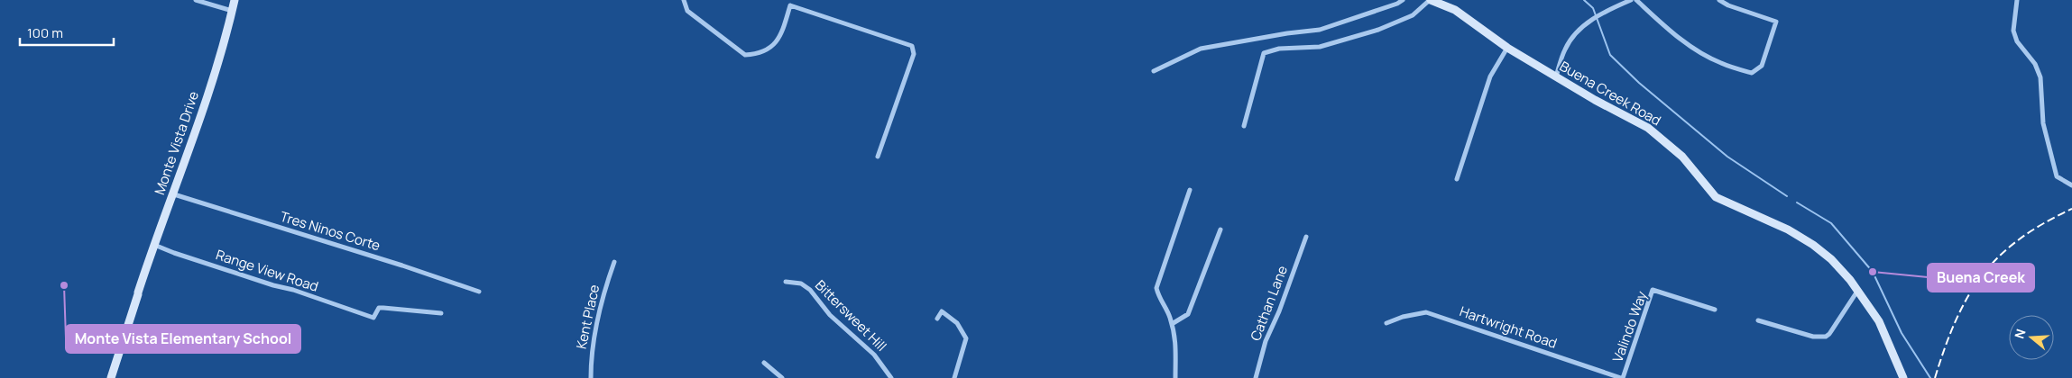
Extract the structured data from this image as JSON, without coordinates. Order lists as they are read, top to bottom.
{
  "streets": {
    "main road": ["Buena Creek Road", "Monte Vista Drive"],
    "street": [
      "Tres Ninos Corte",
      "Range View Road",
      "Cathan Lane",
      "Bittersweet Hill",
      "Kent Place",
      "Valindo Way",
      "Hartwright Road"
    ]
  },
  "crossings": [
    ["Monte Vista Drive", "Tres Ninos Corte"],
    ["Monte Vista Drive", "Range View Road"],
    ["Valindo Way", "Hartwright Road"]
  ],
  "places": ["Buena Creek", "Monte Vista Elementary School"],
  "scale_bar": "100 m",
  "north": "left"
}
